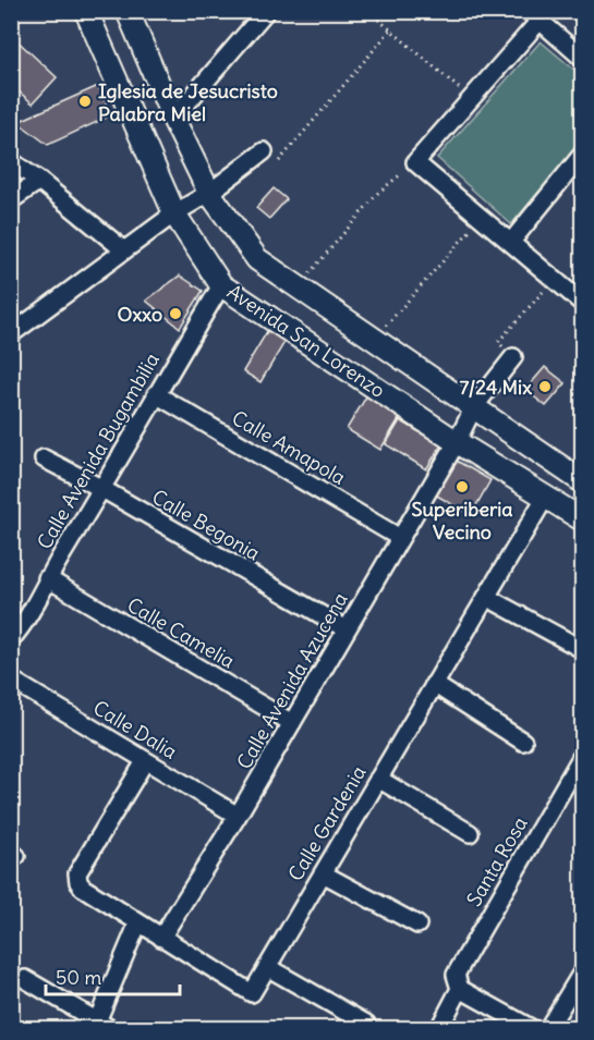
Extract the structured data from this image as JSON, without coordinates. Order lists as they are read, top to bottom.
{
  "streets": {
    "street": [
      "Avenida San Lorenzo",
      "Calle Amapola",
      "Calle Avenida Bugambilia",
      "Calle Begonia",
      "Calle Camelia",
      "Calle Avenida Azucena",
      "Calle Dalia",
      "Calle Gardenia",
      "Santa Rosa"
    ]
  },
  "crossings": [
    ["Avenida San Lorenzo", "Calle Avenida Bugambilia"],
    ["Avenida San Lorenzo", "Calle Avenida Azucena"],
    ["Avenida San Lorenzo", "Calle Gardenia"],
    ["Calle Amapola", "Calle Avenida Bugambilia"],
    ["Calle Amapola", "Calle Avenida Azucena"],
    ["Calle Avenida Bugambilia", "Calle Begonia"],
    ["Calle Avenida Bugambilia", "Calle Camelia"],
    ["Calle Begonia", "Calle Avenida Azucena"],
    ["Calle Camelia", "Calle Avenida Azucena"],
    ["Calle Avenida Azucena", "Calle Dalia"],
    ["Calle Avenida Azucena", "Calle Gardenia"],
    ["Calle Dalia", "Calle Gardenia"]
  ],
  "places": [
    "Iglesia de Jesucristo Palabra Miel",
    "Oxxo",
    "7/24 Mix",
    "Superiberia Vecino"
  ],
  "scale_bar": "50 m"
}
